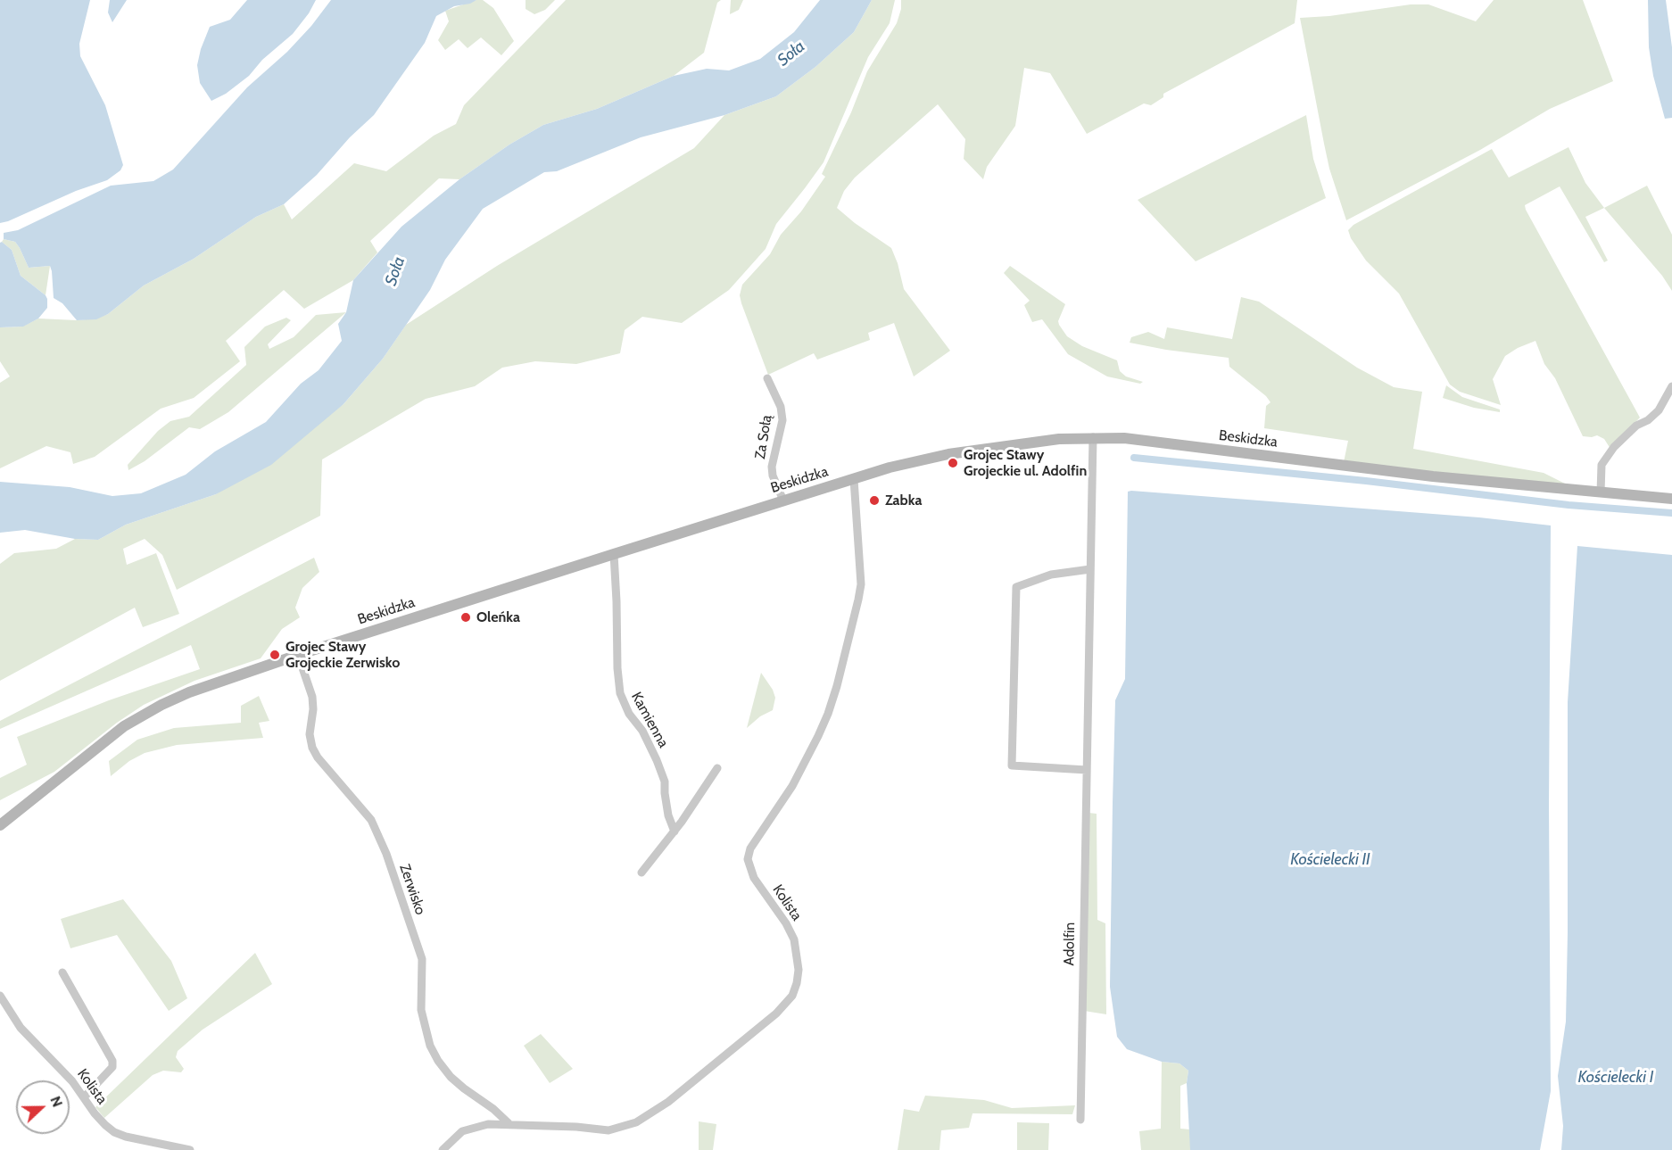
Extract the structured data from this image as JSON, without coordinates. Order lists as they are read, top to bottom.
{
  "streets": {
    "main road": ["Beskidzka"],
    "street": [
      "Za Sołą",
      "Kamienna",
      "Zerwisko",
      "Kolista",
      "Adolfin"
    ]
  },
  "crossings": [
    ["Za Sołą", "Beskidzka"],
    ["Beskidzka", "Kamienna"],
    ["Beskidzka", "Zerwisko"],
    ["Beskidzka", "Kolista"],
    ["Beskidzka", "Adolfin"],
    ["Zerwisko", "Kolista"]
  ],
  "water": ["Soła", "Kościelecki II", "Kościelecki I"],
  "places": [
    "Grojec Stawy Grojeckie ul. Adolfin",
    "Zabka",
    "Oleńka",
    "Grojec Stawy Grojeckie Zerwisko"
  ],
  "north": "right"
}
